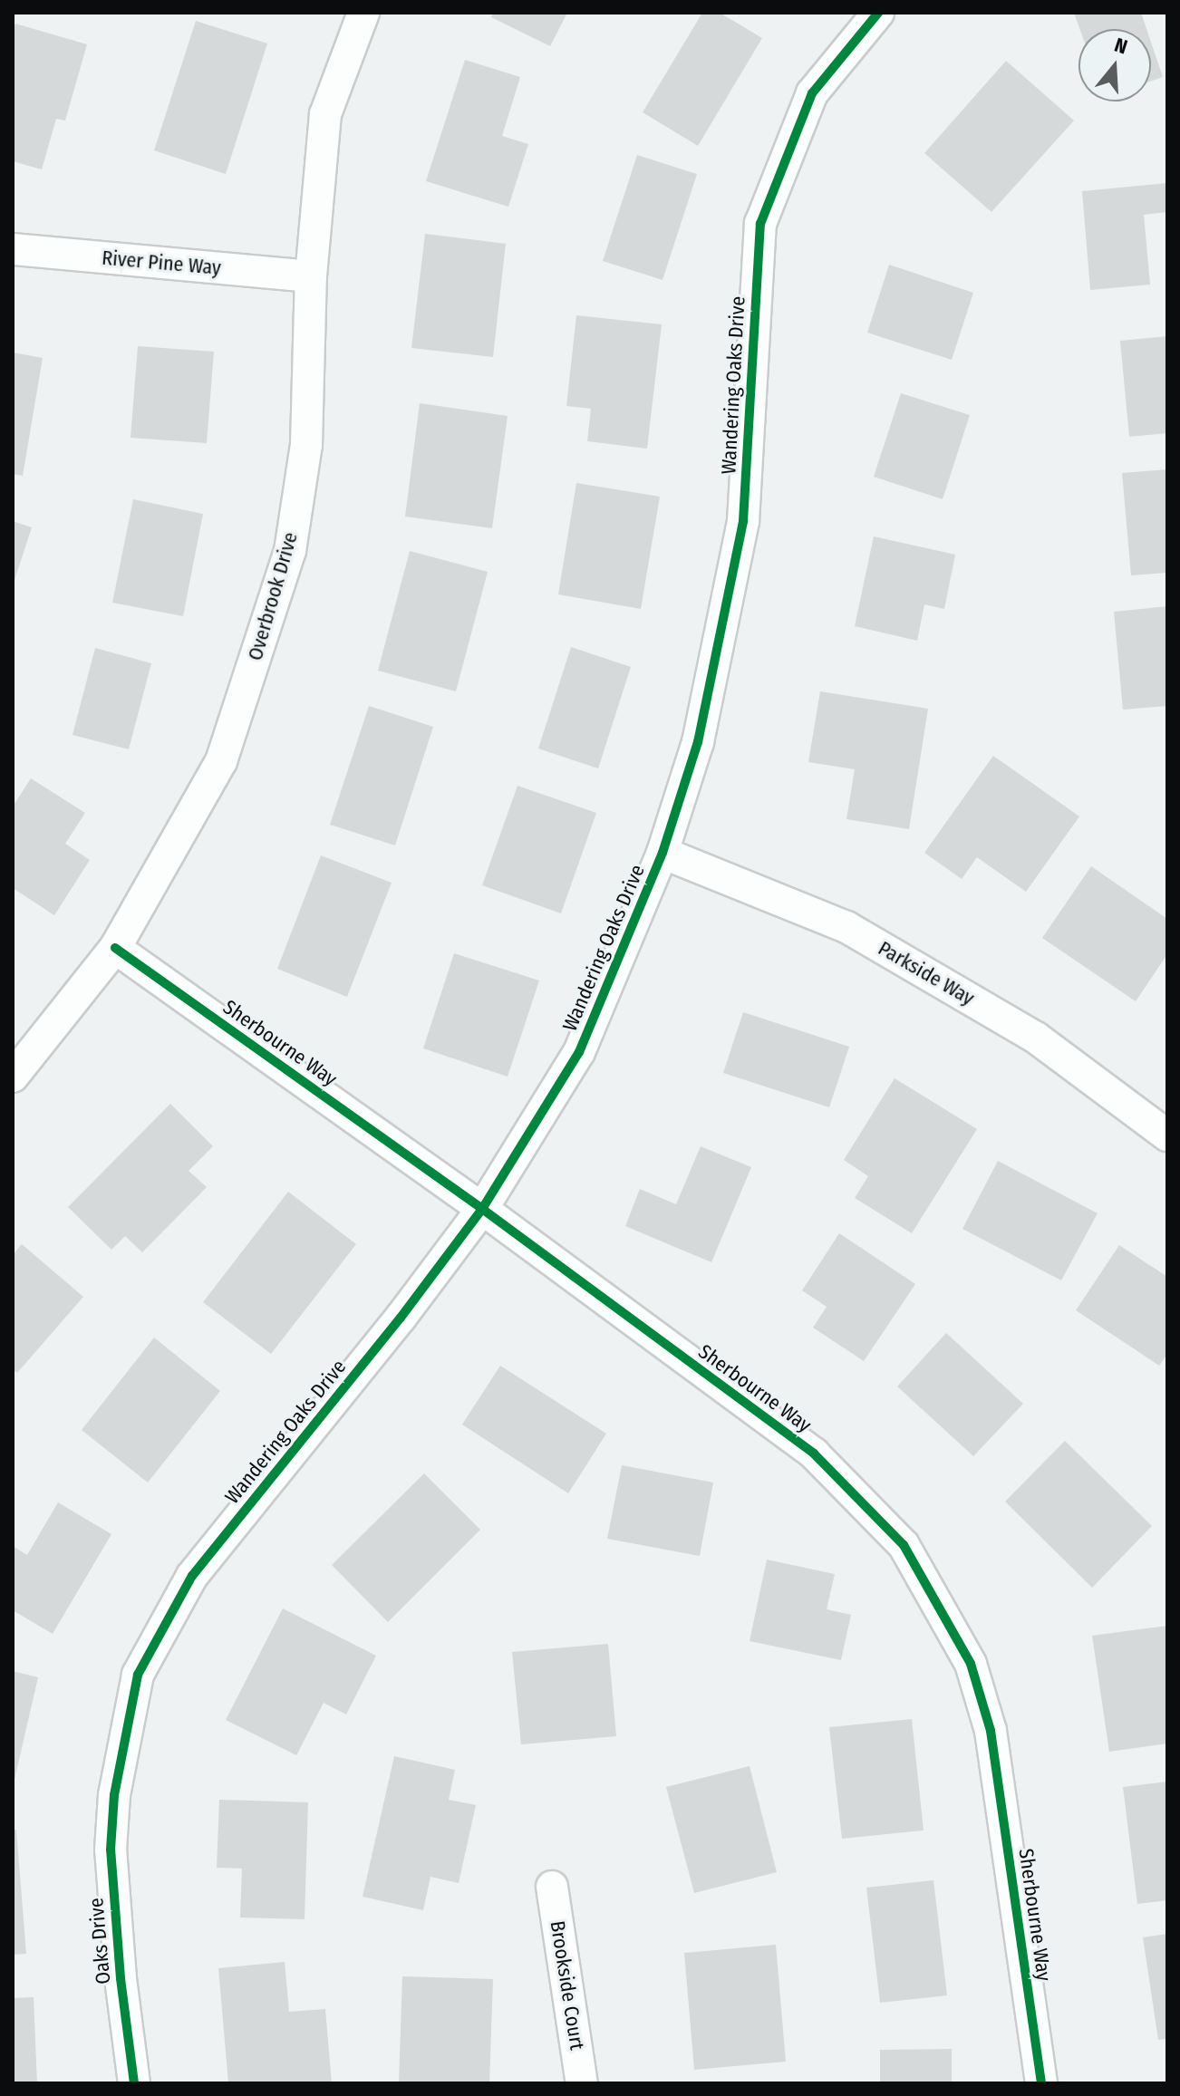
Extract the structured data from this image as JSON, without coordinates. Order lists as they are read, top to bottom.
{
  "streets": {
    "street": [
      "River Pine Way",
      "Wandering Oaks Drive",
      "Overbrook Drive",
      "Parkside Way",
      "Sherbourne Way",
      "Oaks Drive",
      "Brookside Court"
    ]
  },
  "crossings": [
    ["River Pine Way", "Overbrook Drive"],
    ["Wandering Oaks Drive", "Parkside Way"],
    ["Wandering Oaks Drive", "Sherbourne Way"],
    ["Wandering Oaks Drive", "Oaks Drive"],
    ["Overbrook Drive", "Sherbourne Way"]
  ],
  "north": "top"
}
